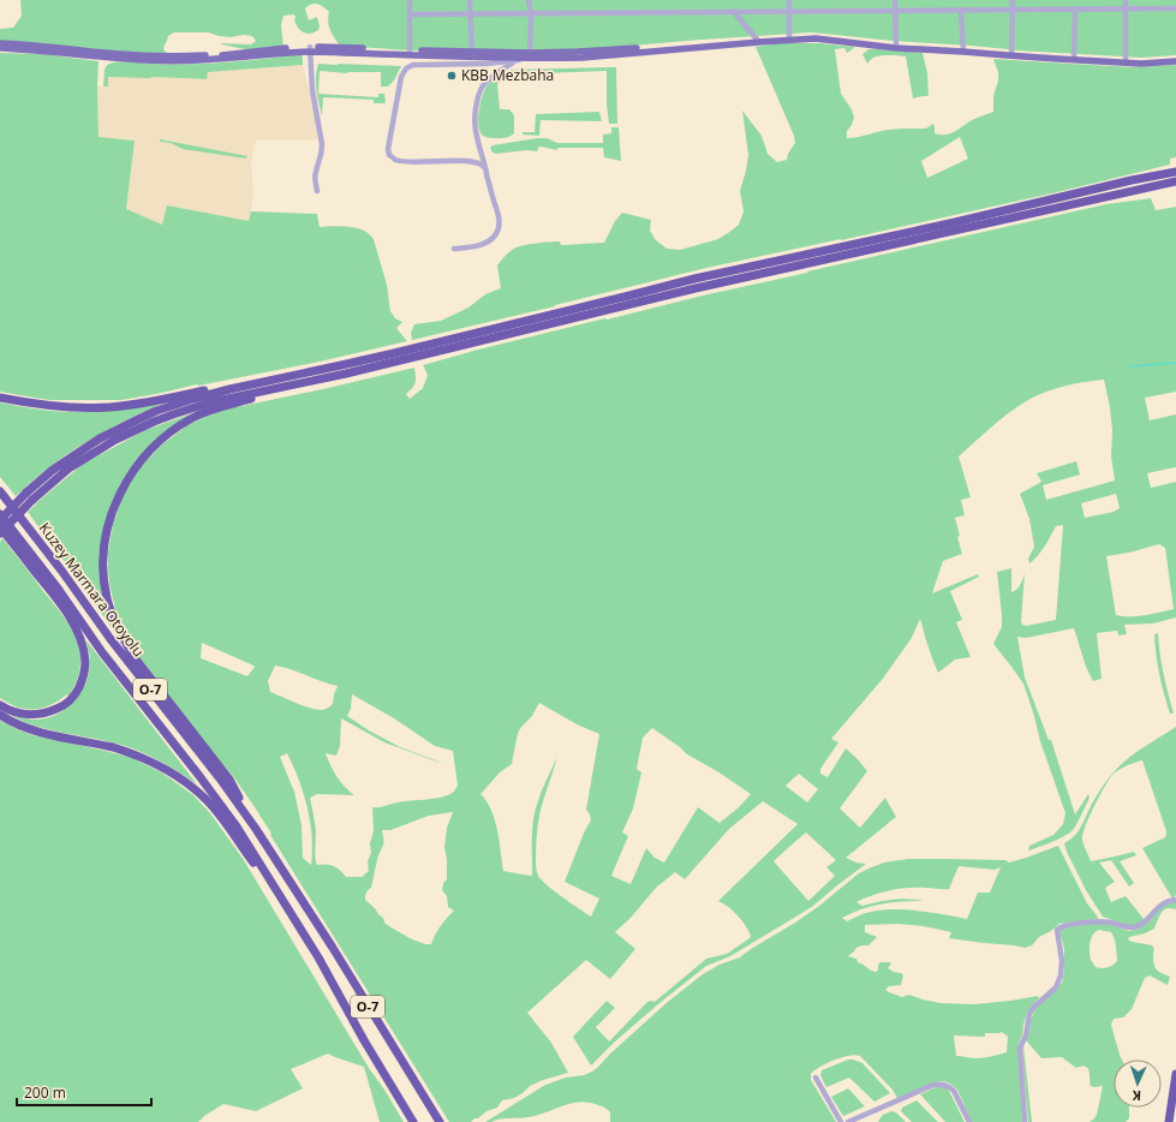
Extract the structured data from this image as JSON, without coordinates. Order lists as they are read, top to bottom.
{
  "streets": {
    "highway": ["Kuzey Marmara Otoyolu", "O-7"]
  },
  "crossings": [
    ["Kuzey Marmara Otoyolu", "O-7"]
  ],
  "places": ["KBB Mezbaha"],
  "scale_bar": "200 m",
  "north": "bottom"
}
